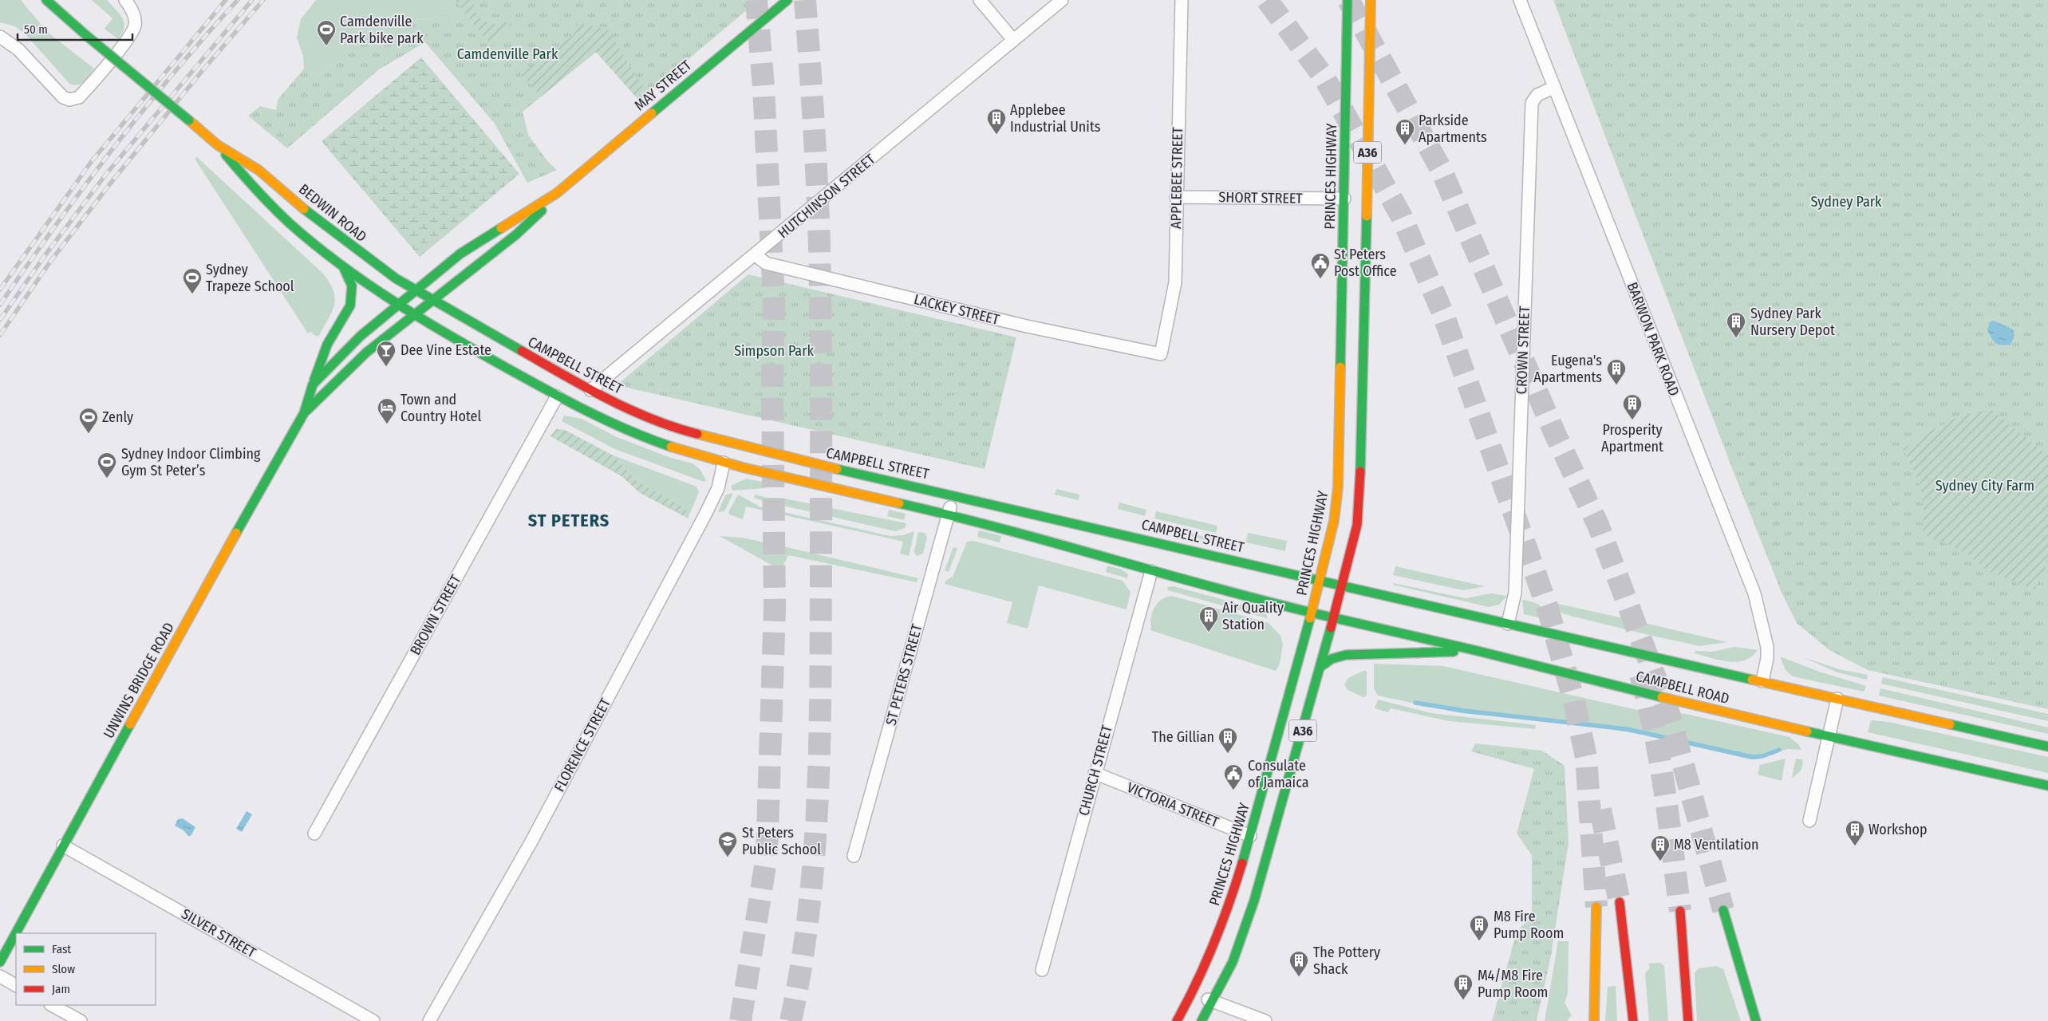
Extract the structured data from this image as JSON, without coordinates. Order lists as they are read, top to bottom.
{
  "streets": {
    "main road": [
      "MAY STREET",
      "A36",
      "PRINCES HIGHWAY",
      "BEDWIN ROAD",
      "CAMPBELL STREET",
      "UNWINS BRIDGE ROAD",
      "CAMPBELL ROAD"
    ],
    "street": [
      "APPLEBEE STREET",
      "HUTCHINSON STREET",
      "SHORT STREET",
      "LACKEY STREET",
      "BARWON PARK ROAD",
      "CROWN STREET",
      "BROWN STREET",
      "ST PETERS STREET",
      "FLORENCE STREET",
      "CHURCH STREET",
      "VICTORIA STREET",
      "SILVER STREET"
    ]
  },
  "crossings": [
    ["MAY STREET", "BEDWIN ROAD"],
    ["MAY STREET", "CAMPBELL STREET"],
    ["MAY STREET", "UNWINS BRIDGE ROAD"],
    ["A36", "CAMPBELL STREET"],
    ["A36", "CAMPBELL ROAD"],
    ["PRINCES HIGHWAY", "SHORT STREET"],
    ["PRINCES HIGHWAY", "CAMPBELL STREET"],
    ["PRINCES HIGHWAY", "CAMPBELL ROAD"],
    ["PRINCES HIGHWAY", "VICTORIA STREET"],
    ["APPLEBEE STREET", "SHORT STREET"],
    ["APPLEBEE STREET", "LACKEY STREET"],
    ["HUTCHINSON STREET", "LACKEY STREET"],
    ["HUTCHINSON STREET", "CAMPBELL STREET"],
    ["BEDWIN ROAD", "CAMPBELL STREET"],
    ["BEDWIN ROAD", "UNWINS BRIDGE ROAD"],
    ["BARWON PARK ROAD", "CROWN STREET"],
    ["BARWON PARK ROAD", "CAMPBELL ROAD"],
    ["CROWN STREET", "CAMPBELL ROAD"],
    ["CAMPBELL STREET", "ST PETERS STREET"],
    ["CAMPBELL STREET", "CAMPBELL ROAD"],
    ["UNWINS BRIDGE ROAD", "SILVER STREET"],
    ["CHURCH STREET", "VICTORIA STREET"]
  ],
  "districts": ["ST PETERS"],
  "parks": [
    "Camdenville Park",
    "Sydney Park",
    "Simpson Park",
    "Sydney City Farm"
  ],
  "places": {
    "sports": [
      "Camdenville Park bike park",
      "Sydney Trapeze School",
      "Zenly",
      "Sydney Indoor Climbing Gym St Peter’s"
    ],
    "building": [
      "Applebee Industrial Units",
      "Parkside Apartments",
      "Sydney Park Nursery Depot",
      "Eugena's Apartments",
      "Prosperity Apartment",
      "Air Quality Station",
      "The Gillian",
      "Workshop",
      "M8 Ventilation",
      "M8 Fire Pump Room",
      "The Pottery Shack",
      "M4/M8 Fire Pump Room"
    ],
    "public building": ["St Peters Post Office", "Consulate of Jamaica"],
    "bar": ["Dee Vine Estate"],
    "hotel": ["Town and Country Hotel"],
    "school or university": ["St Peters Public School"]
  },
  "legend": ["Fast", "Slow", "Jam"],
  "scale_bar": "50 m"
}
